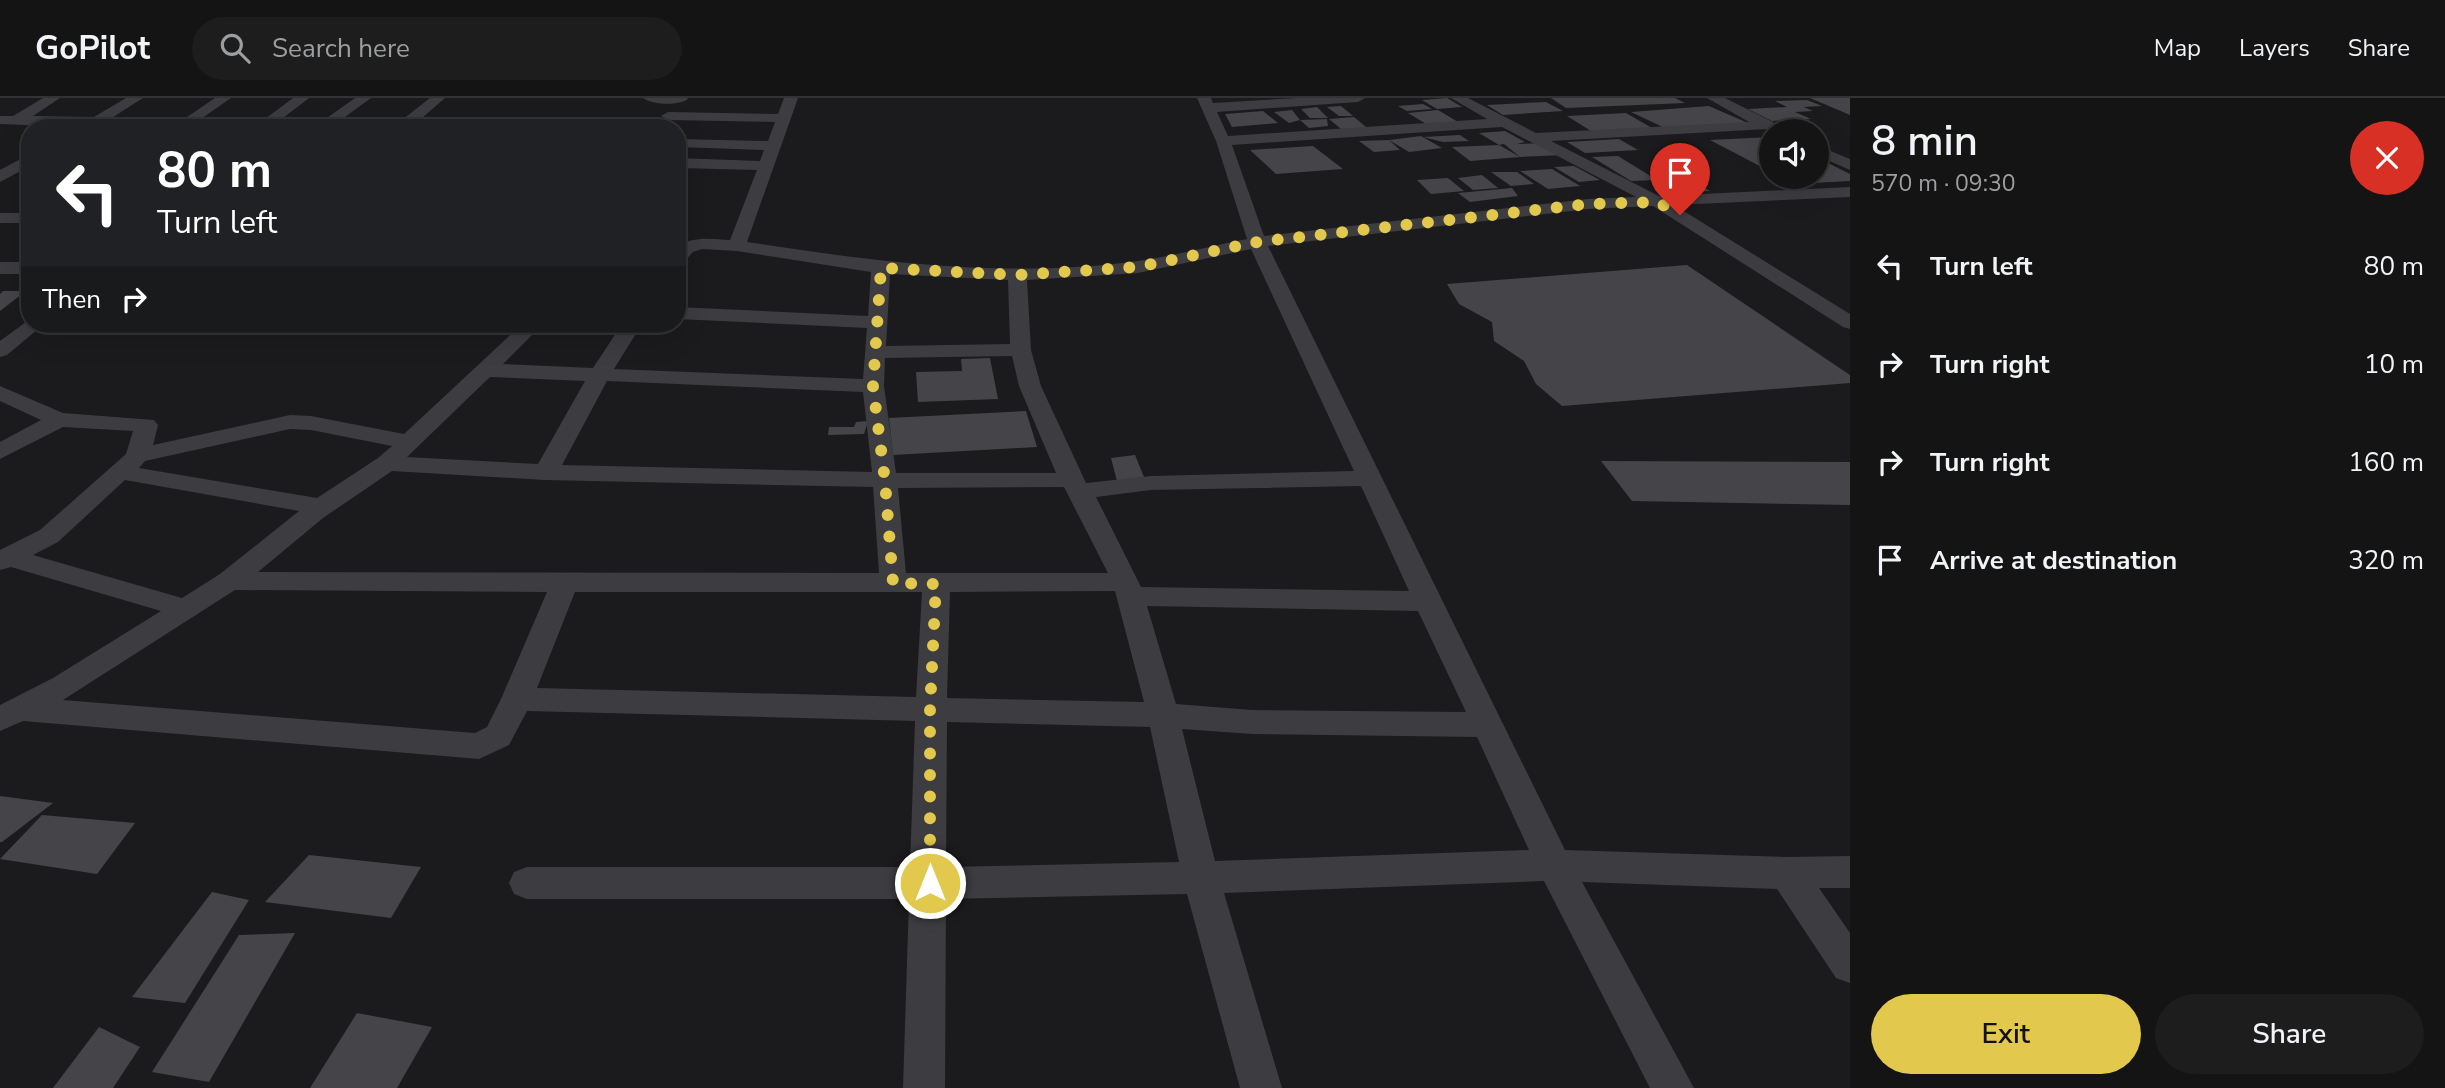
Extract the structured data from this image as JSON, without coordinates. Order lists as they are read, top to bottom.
{
  "page": {
    "header": "GoPilot",
    "search": "Search here",
    "nav": ["Map", "Layers", "Share"],
    "heading": ["8 min", "570 m · 09:30"],
    "turn": ["80 m", "Turn left"],
    "list": [
      {
        "name": "Turn left",
        "value": "80 m"
      },
      {
        "name": "Turn right",
        "value": "10 m"
      },
      {
        "name": "Turn right",
        "value": "160 m"
      },
      {
        "name": "Arrive at destination",
        "value": "320 m"
      }
    ],
    "then": "Then",
    "buttons": ["Exit", "Share"]
  }
}
